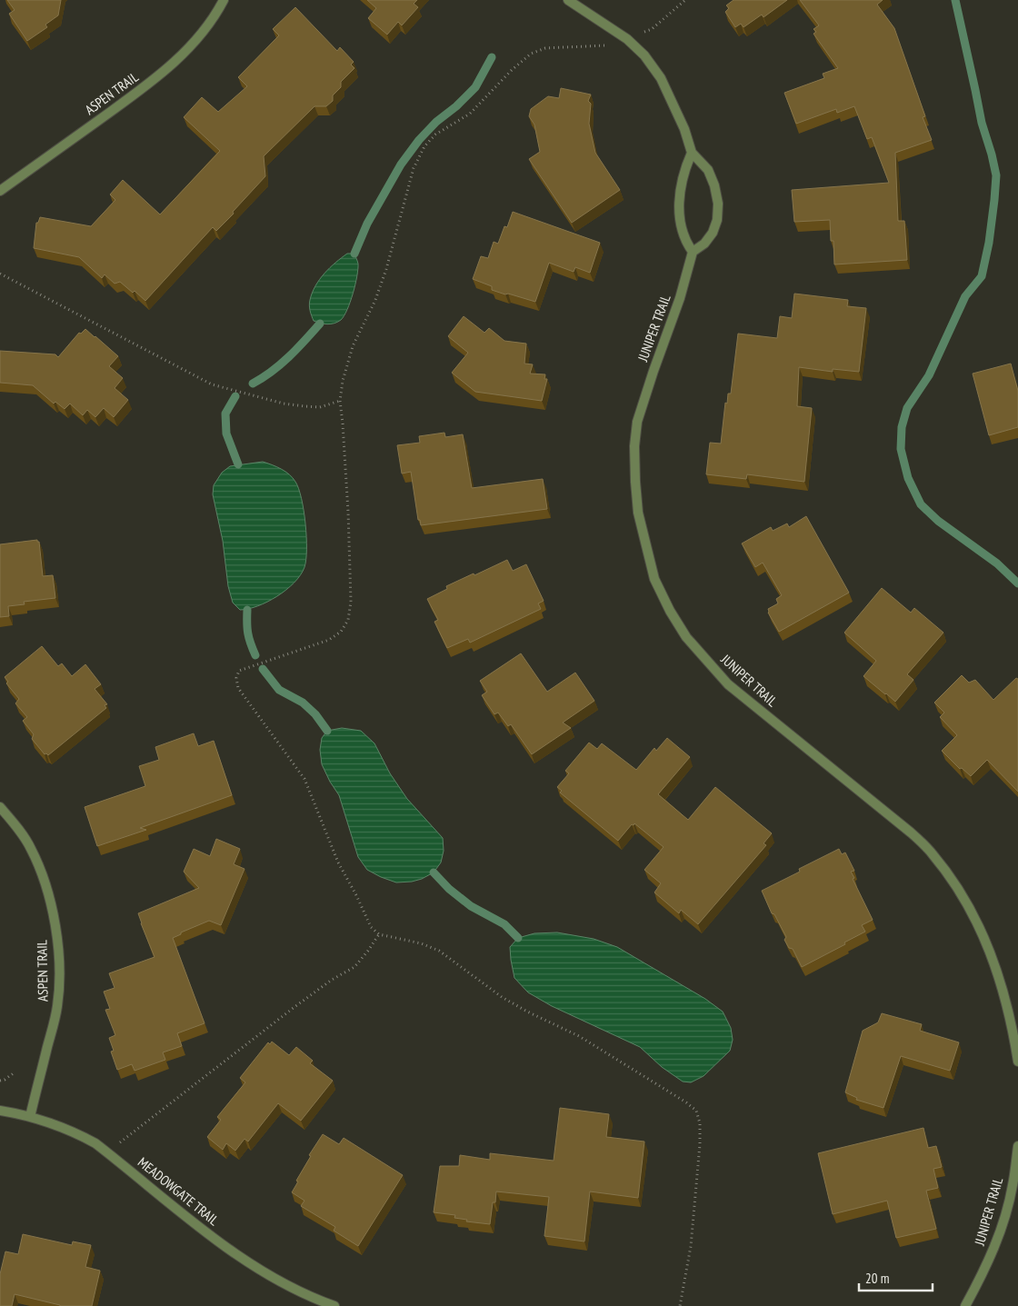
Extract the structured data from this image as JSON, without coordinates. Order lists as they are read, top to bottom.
{
  "streets": {
    "street": ["ASPEN TRAIL", "JUNIPER TRAIL", "MEADOWGATE TRAIL"]
  },
  "crossings": [
    ["ASPEN TRAIL", "MEADOWGATE TRAIL"]
  ],
  "scale_bar": "20 m"
}
